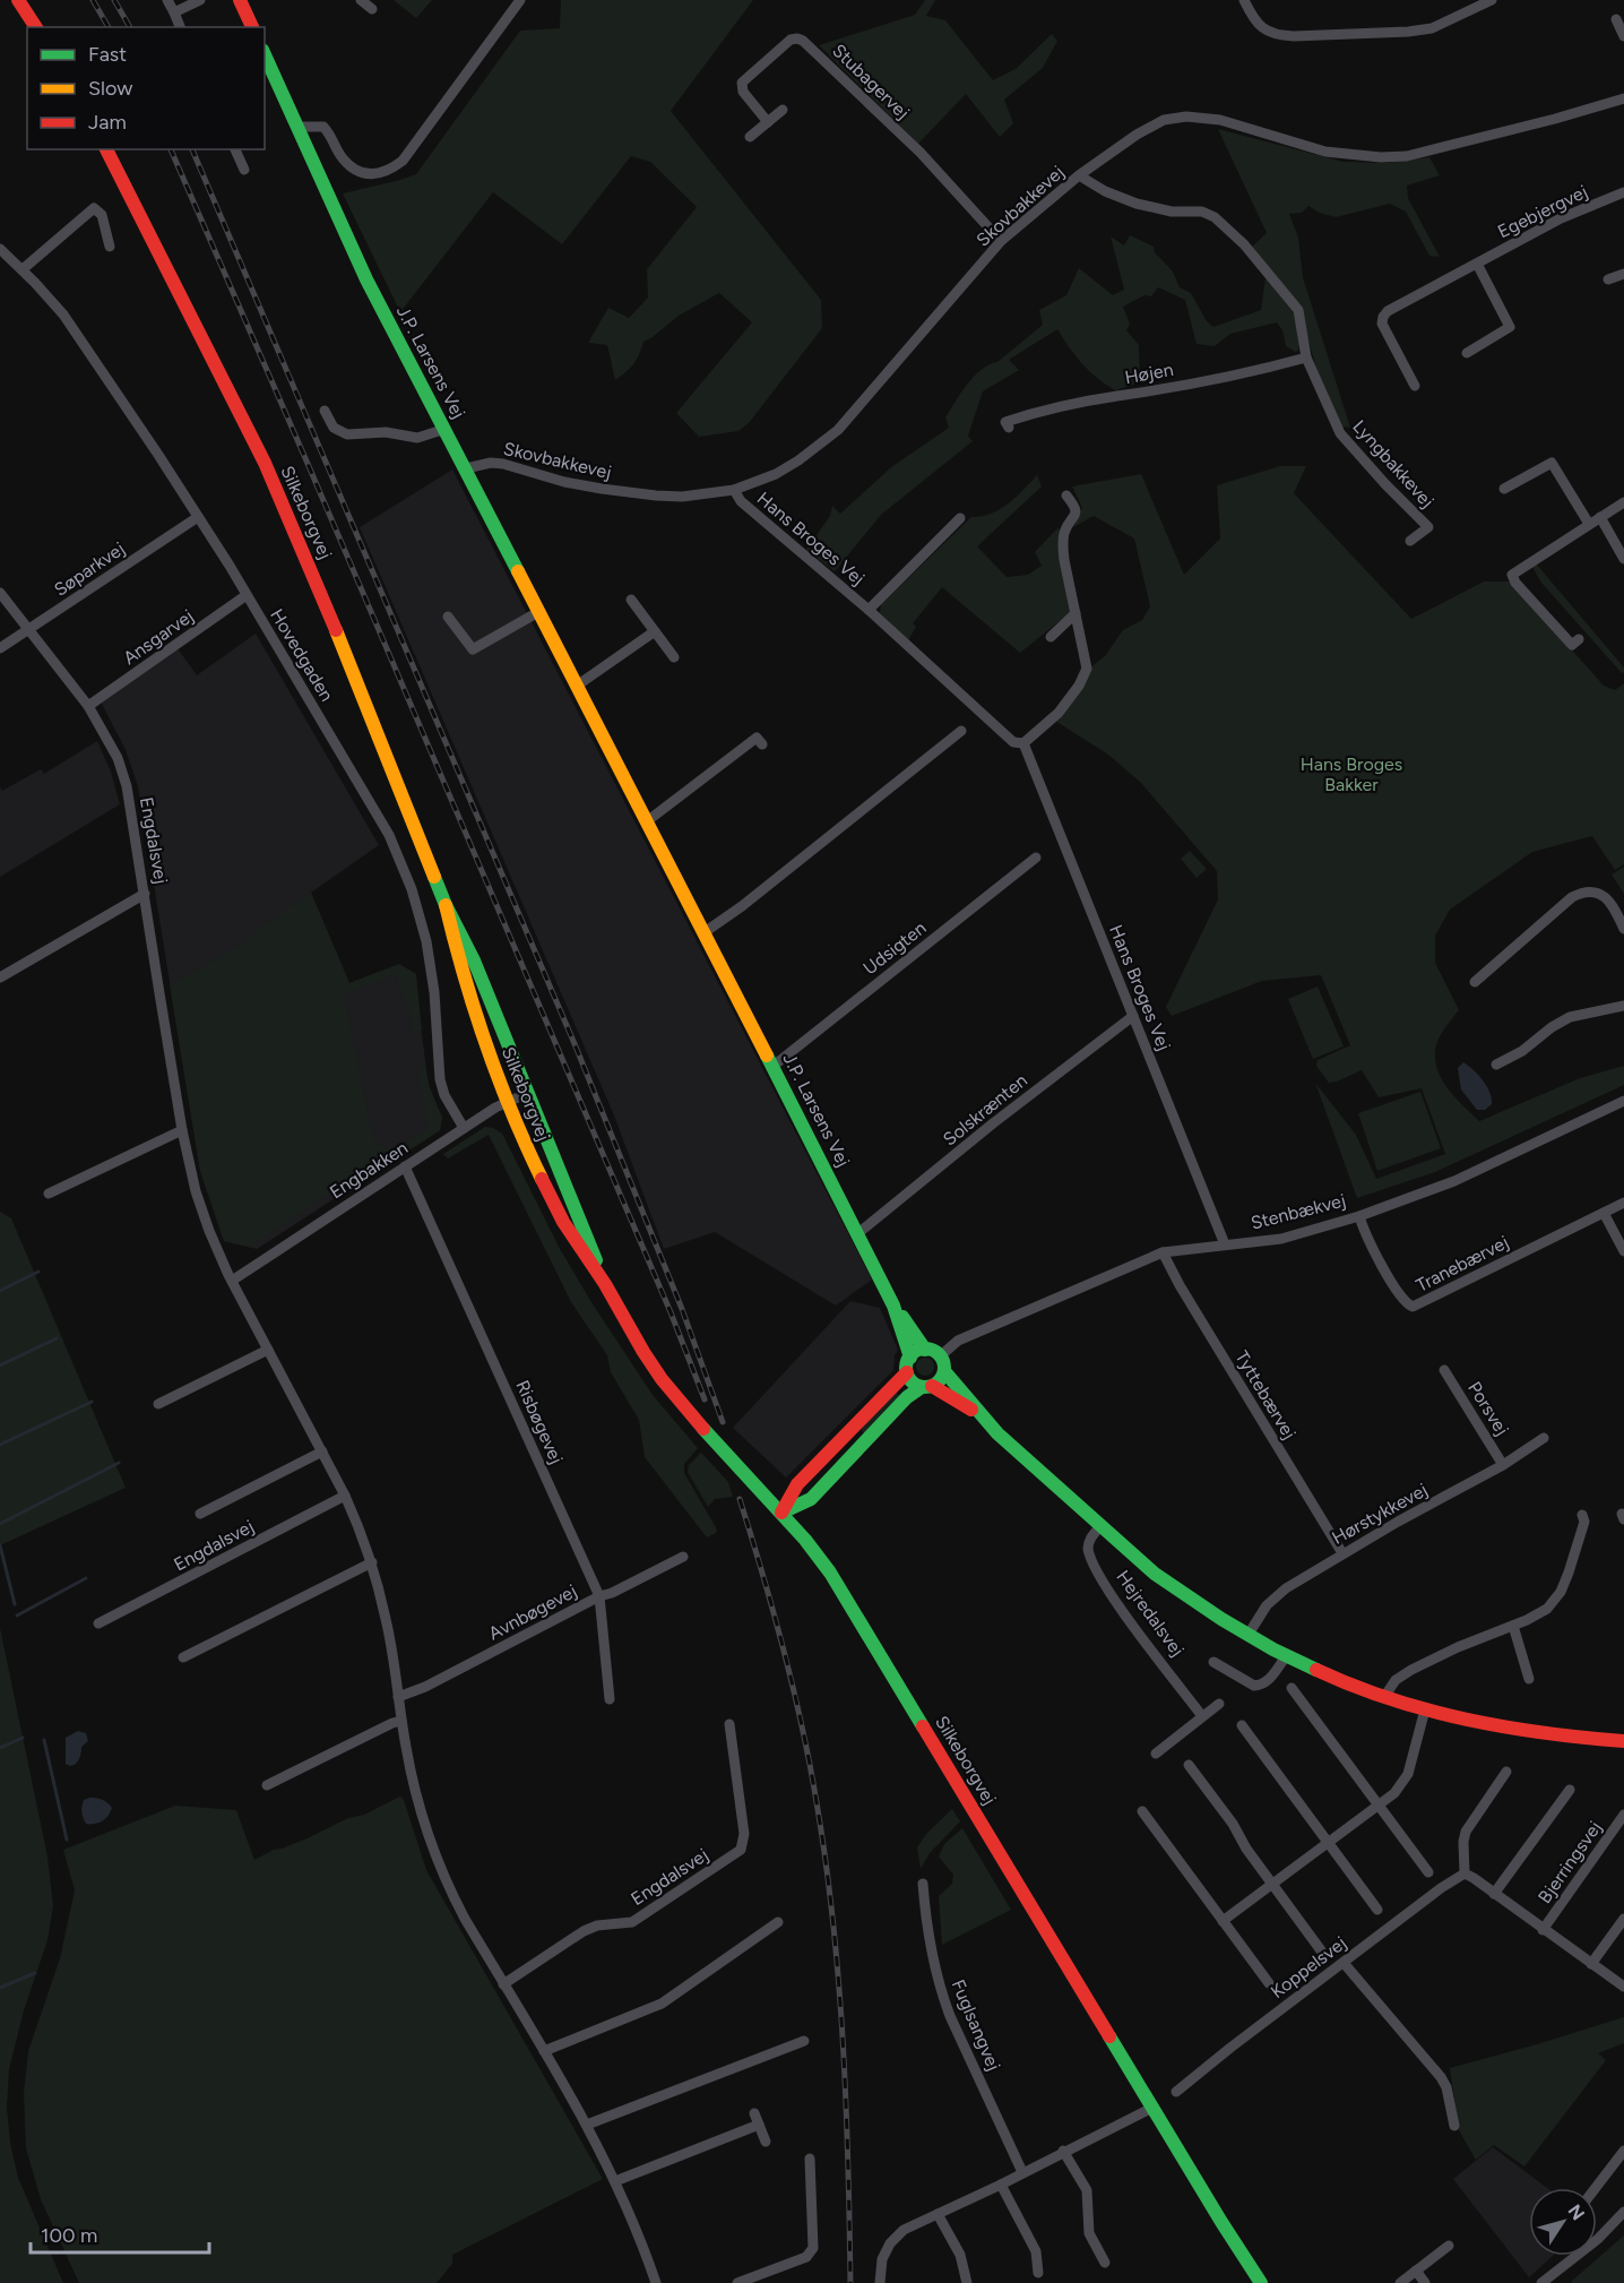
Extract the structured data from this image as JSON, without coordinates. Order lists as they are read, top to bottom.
{
  "streets": {
    "street": [
      "Stubagervej",
      "Skovbakkevej",
      "Egebjergvej",
      "J.P. Larsens Vej",
      "Højen",
      "Lyngbakkevej",
      "Silkeborgvej",
      "Hans Broges Vej",
      "Søparkvej",
      "Ansgarvej",
      "Hovedgaden",
      "Engdalsvej",
      "Udsigten",
      "Solskrænten",
      "Engbakken",
      "Stenbækvej",
      "Tranebærvej",
      "Tyttebærvej",
      "Porsvej",
      "Risbøgevej",
      "Hørstykkevej",
      "Avnbøgevej",
      "Hejredalsvej",
      "Bjerringsvej",
      "Koppelsvej",
      "Fuglsangvej"
    ]
  },
  "crossings": [
    ["Stubagervej", "Skovbakkevej"],
    ["Skovbakkevej", "J.P. Larsens Vej"],
    ["Skovbakkevej", "Lyngbakkevej"],
    ["Skovbakkevej", "Hans Broges Vej"],
    ["J.P. Larsens Vej", "Udsigten"],
    ["J.P. Larsens Vej", "Solskrænten"],
    ["J.P. Larsens Vej", "Stenbækvej"],
    ["J.P. Larsens Vej", "Hejredalsvej"],
    ["Højen", "Lyngbakkevej"],
    ["Silkeborgvej", "Engbakken"],
    ["Hans Broges Vej", "Solskrænten"],
    ["Hans Broges Vej", "Stenbækvej"],
    ["Søparkvej", "Hovedgaden"],
    ["Søparkvej", "Engdalsvej"],
    ["Ansgarvej", "Hovedgaden"],
    ["Ansgarvej", "Engdalsvej"],
    ["Hovedgaden", "Engbakken"],
    ["Engdalsvej", "Engbakken"],
    ["Engdalsvej", "Avnbøgevej"],
    ["Engbakken", "Risbøgevej"],
    ["Stenbækvej", "Tranebærvej"],
    ["Stenbækvej", "Tyttebærvej"],
    ["Stenbækvej", "Hejredalsvej"],
    ["Tyttebærvej", "Hørstykkevej"],
    ["Porsvej", "Hørstykkevej"],
    ["Risbøgevej", "Avnbøgevej"],
    ["Hørstykkevej", "Hejredalsvej"],
    ["Bjerringsvej", "Koppelsvej"]
  ],
  "parks": ["Hans Broges Bakker"],
  "legend": ["Fast", "Slow", "Jam"],
  "scale_bar": "100 m",
  "north": "top right"
}
